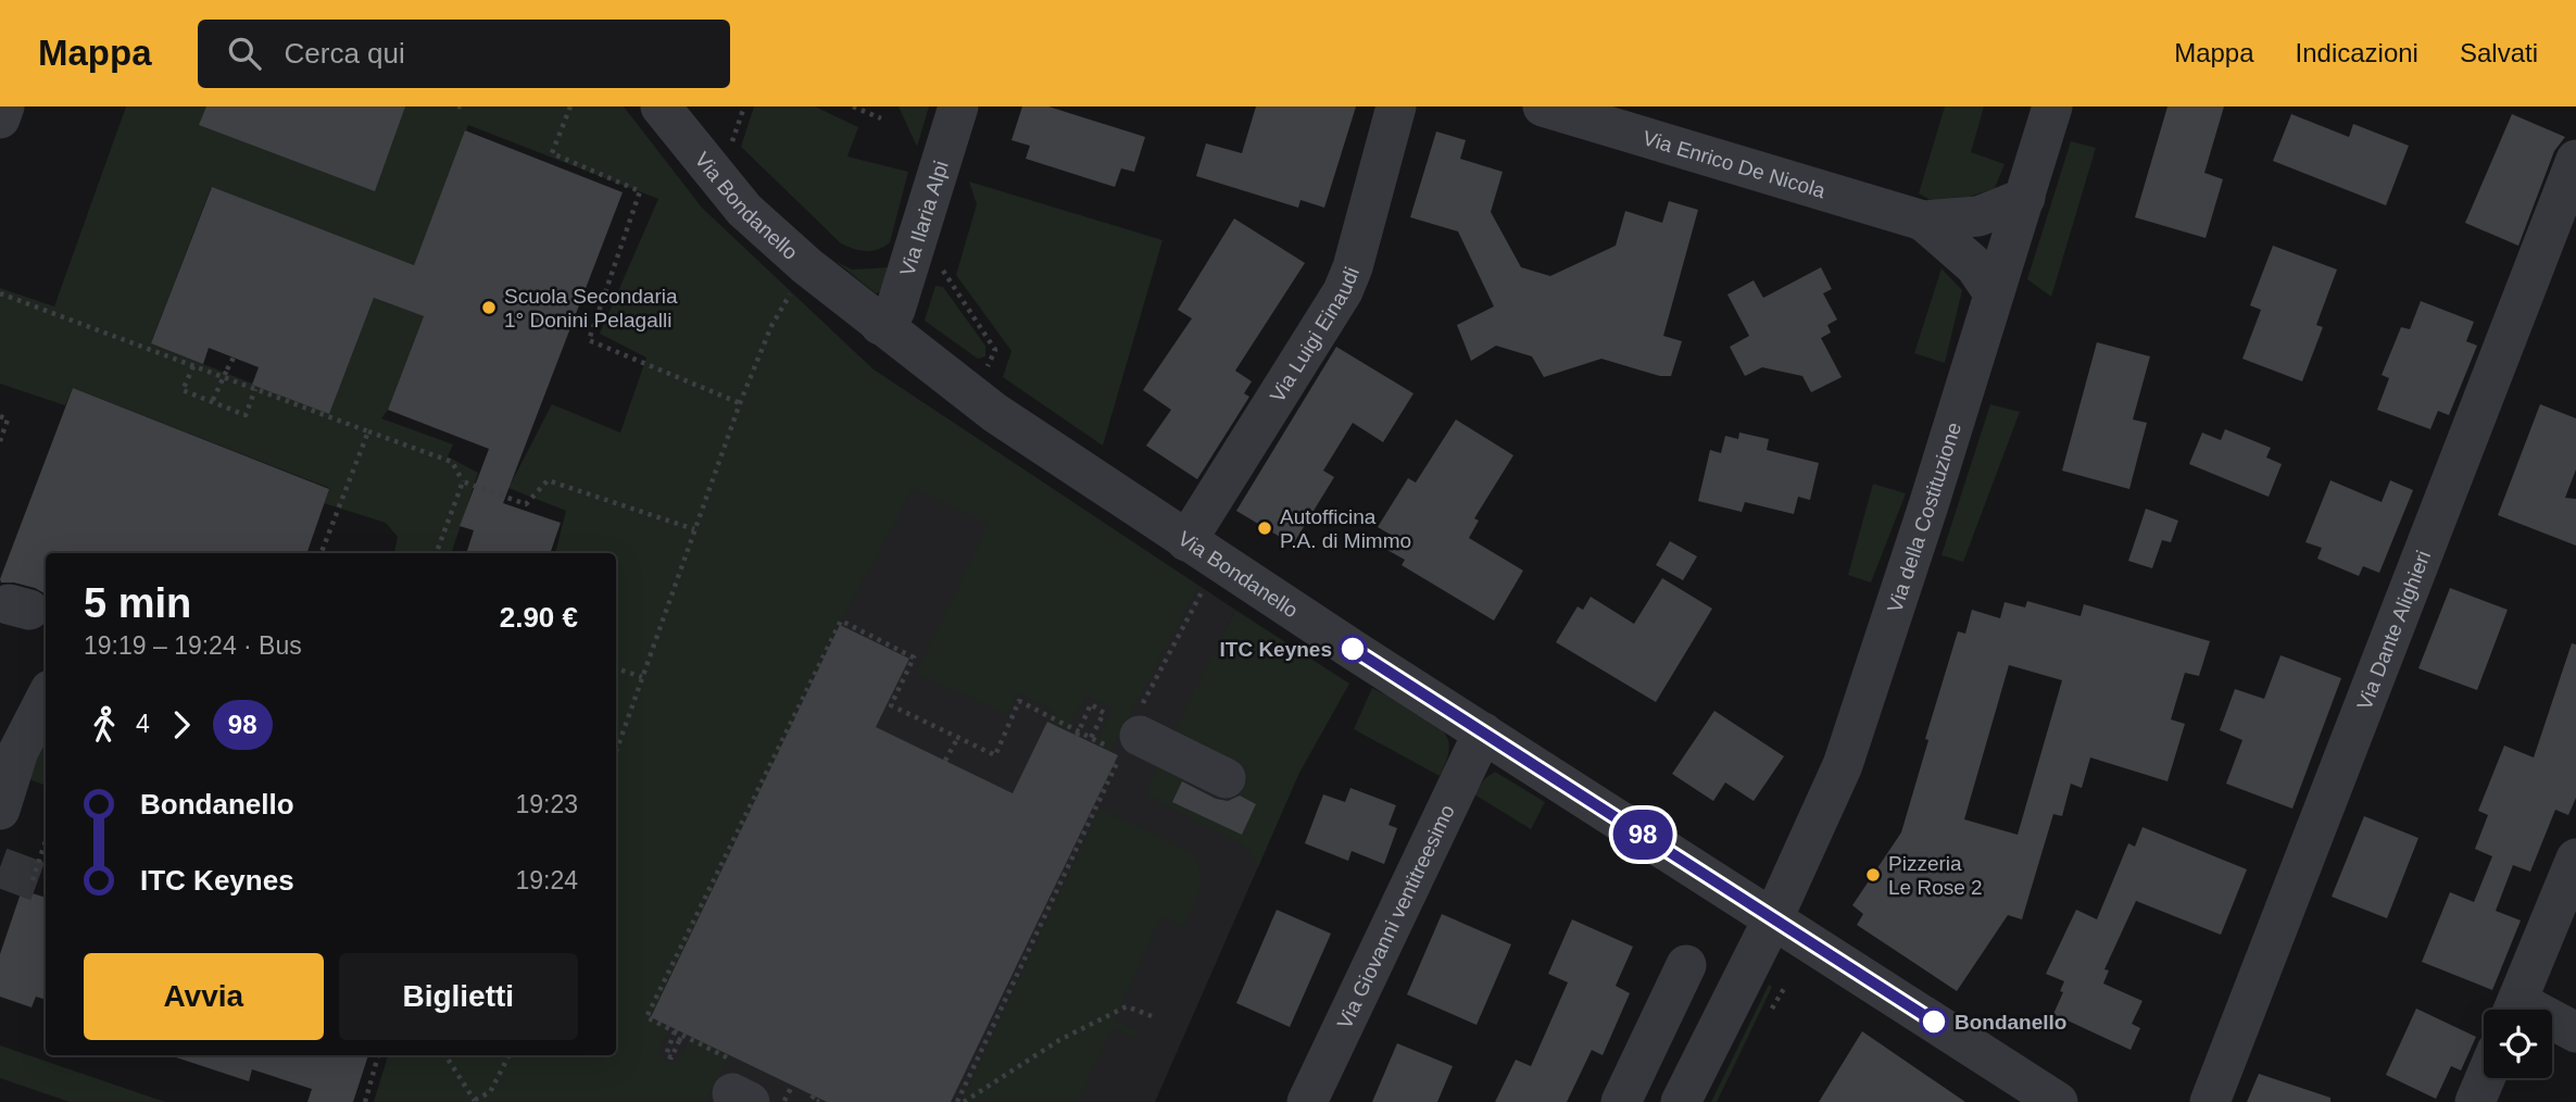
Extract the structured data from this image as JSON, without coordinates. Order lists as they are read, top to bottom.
{
  "streets": {
    "street": [
      "Via Enrico De Nicola",
      "Via Bondanello",
      "Via Ilaria Alpi",
      "Via Luigi Einaudi",
      "Via della Costituzione",
      "Via Dante Alighieri",
      "Via Giovanni ventitreesimo"
    ]
  },
  "crossings": [
    ["Via Enrico De Nicola", "Via della Costituzione"],
    ["Via Bondanello", "Via Ilaria Alpi"],
    ["Via Bondanello", "Via Luigi Einaudi"],
    ["Via Bondanello", "Via della Costituzione"],
    ["Via Bondanello", "Via Giovanni ventitreesimo"]
  ],
  "places": [
    "Scuola Secondaria 1° Donini Pelagalli",
    "Autofficina P.A. di Mimmo",
    "ITC Keynes",
    "Pizzeria Le Rose 2",
    "Bondanello"
  ],
  "lines": ["bus line 98"],
  "page": {
    "header": "Mappa",
    "search": "Cerca qui",
    "nav": ["Mappa", "Indicazioni", "Salvati"],
    "on_map": "98",
    "heading": ["5 min", "19:19 – 19:24 · Bus", "2.90 €"],
    "legs": ["4", "98"],
    "list": [
      {
        "name": "Bondanello",
        "value": "19:23"
      },
      {
        "name": "ITC Keynes",
        "value": "19:24"
      }
    ],
    "buttons": ["Avvia", "Biglietti"]
  }
}
